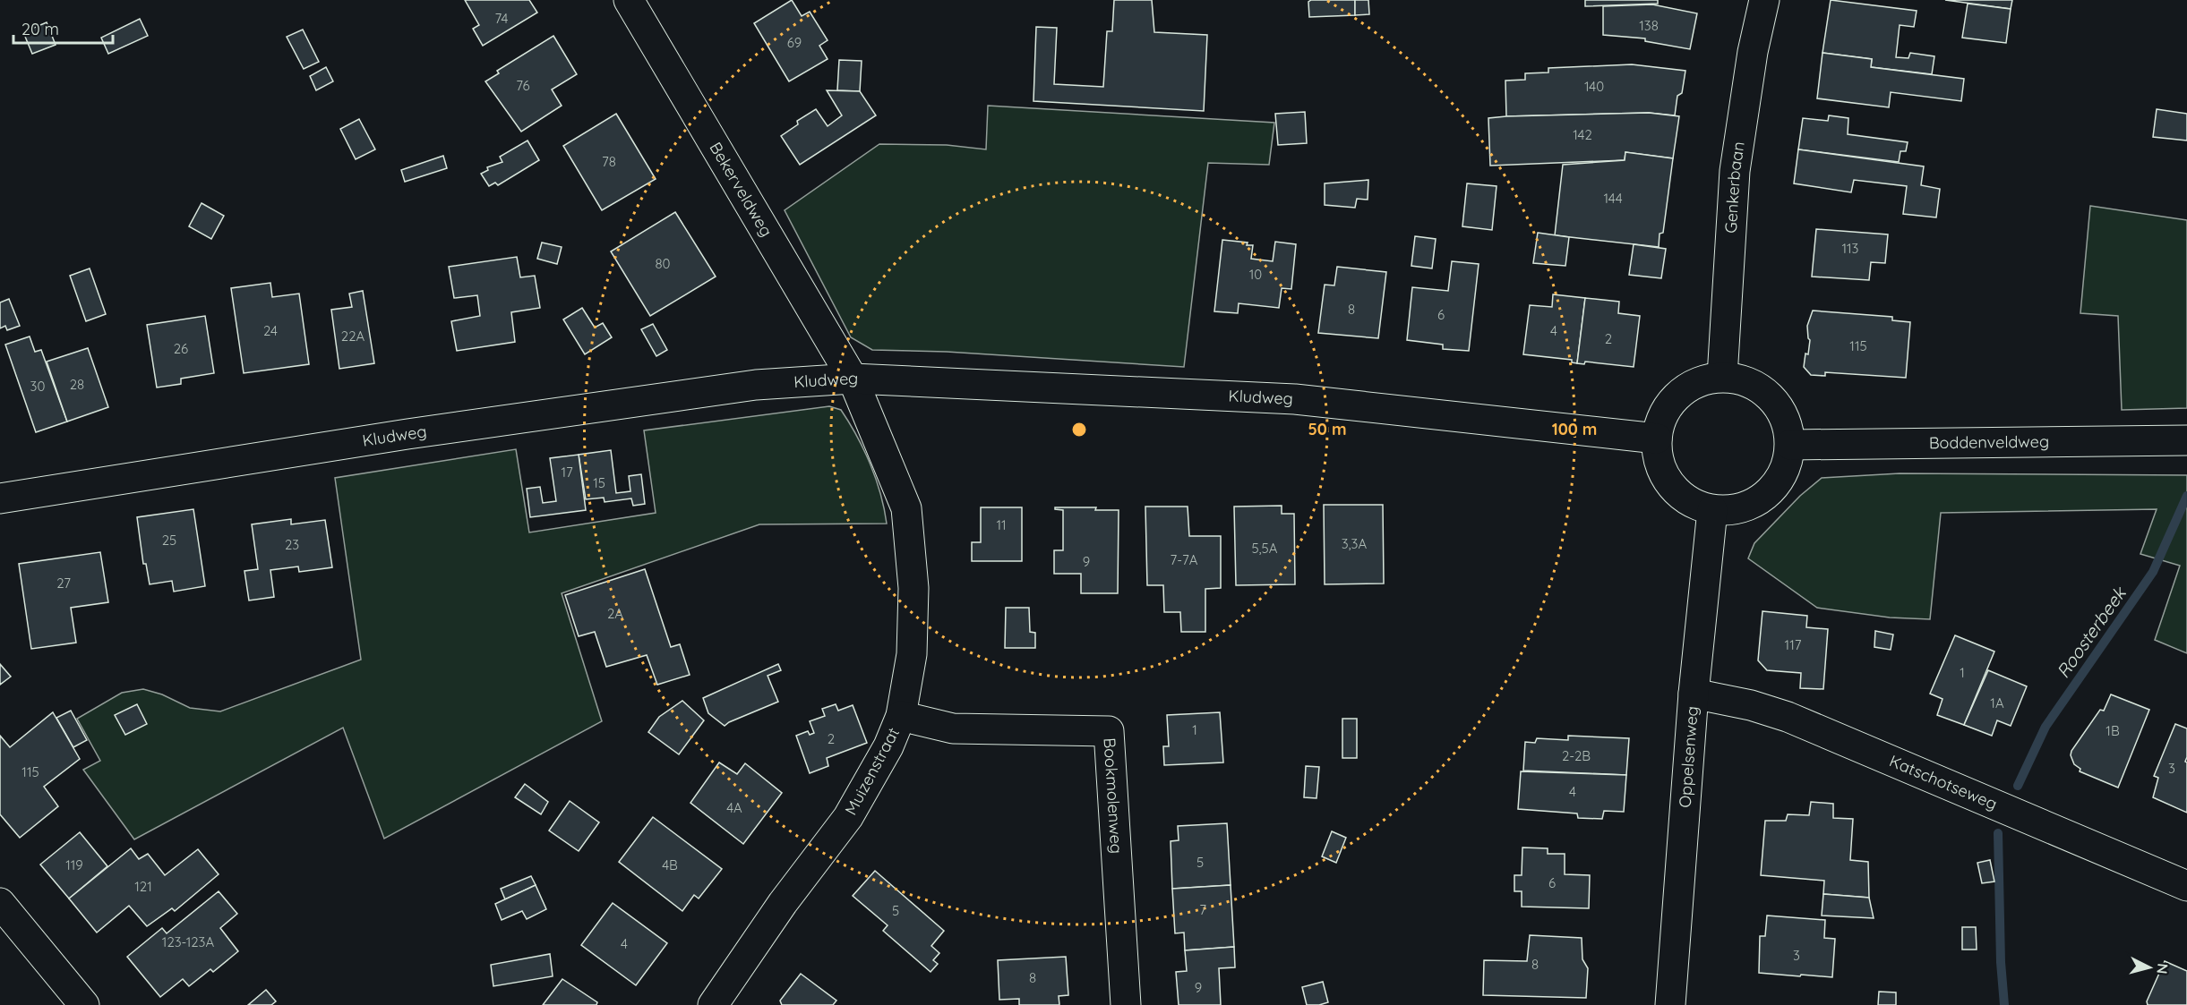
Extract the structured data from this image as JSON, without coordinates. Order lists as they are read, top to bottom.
{
  "streets": {
    "street": [
      "Genkerbaan",
      "Bekerveldweg",
      "Kludweg",
      "Boddenveldweg",
      "Oppelsenweg",
      "Muizenstraat",
      "Katschotseweg",
      "Bookmolenweg"
    ]
  },
  "crossings": [
    ["Genkerbaan", "Kludweg"],
    ["Genkerbaan", "Boddenveldweg"],
    ["Genkerbaan", "Oppelsenweg"],
    ["Bekerveldweg", "Kludweg"],
    ["Bekerveldweg", "Muizenstraat"],
    ["Kludweg", "Boddenveldweg"],
    ["Kludweg", "Oppelsenweg"],
    ["Kludweg", "Muizenstraat"],
    ["Boddenveldweg", "Oppelsenweg"],
    ["Oppelsenweg", "Katschotseweg"],
    ["Muizenstraat", "Bookmolenweg"]
  ],
  "water": ["Roosterbeek"],
  "house_numbers": [
    "74",
    "138",
    "69",
    "76",
    "140",
    "142",
    "78",
    "144",
    "113",
    "80",
    "10",
    "8",
    "6",
    "24",
    "4",
    "22A",
    "2",
    "115",
    "26",
    "28",
    "30",
    "17",
    "15",
    "11",
    "25",
    "3,3A",
    "23",
    "5,5A",
    "7-7A",
    "9",
    "27",
    "2A",
    "117",
    "1",
    "1A",
    "1",
    "1B",
    "2",
    "2-2B",
    "3",
    "115",
    "4",
    "4A",
    "5",
    "119",
    "4B",
    "6",
    "121",
    "7",
    "5",
    "123-123A",
    "4",
    "3",
    "8",
    "8",
    "9"
  ],
  "scale_bar": "20 m",
  "north": "right",
  "rings": ["50 m", "100 m"]
}
